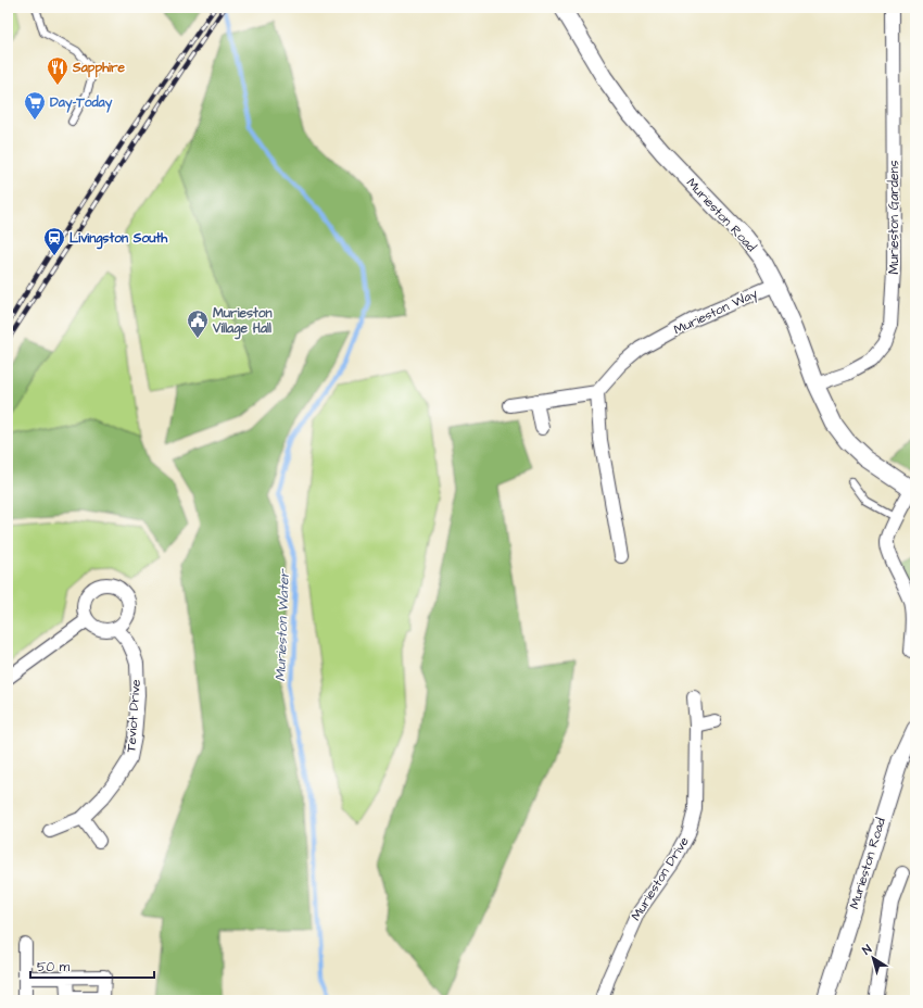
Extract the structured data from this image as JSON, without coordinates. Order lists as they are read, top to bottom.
{
  "streets": {
    "street": [
      "Murieston Road",
      "Murieston Gardens",
      "Murieston Way",
      "Teviot Drive",
      "Murieston Drive"
    ]
  },
  "crossings": [
    ["Murieston Road", "Murieston Gardens"],
    ["Murieston Road", "Murieston Way"]
  ],
  "water": ["Murieston Water"],
  "places": {
    "restaurant": ["Sapphire"],
    "supermarket": ["Day-Today"],
    "station": ["Livingston South"],
    "public building": ["Murieston Village Hall"]
  },
  "scale_bar": "50 m",
  "north": "top left"
}
